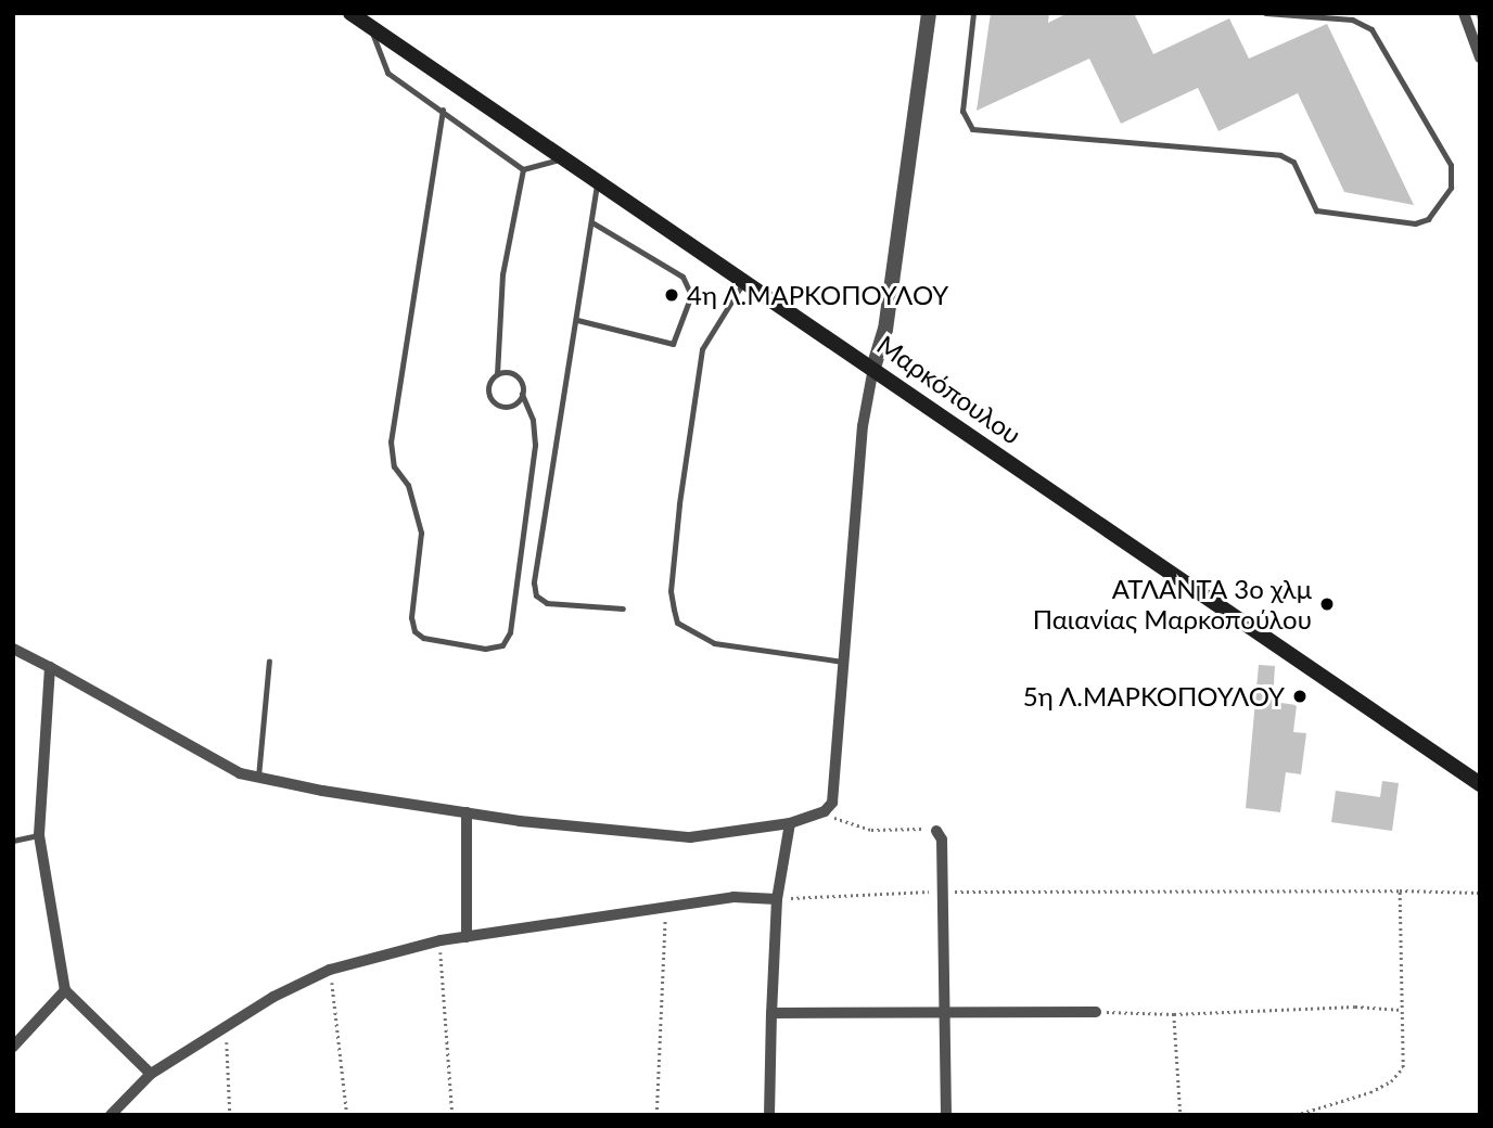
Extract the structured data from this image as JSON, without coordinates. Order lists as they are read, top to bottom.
{
  "streets": {
    "main road": ["Μαρκόπουλου"]
  },
  "places": ["4η Λ.ΜΑΡΚΟΠΟΥΛΟΥ", "ΑΤΛΑΝΤΑ 3ο χλμ Παιανίας Μαρκοπούλου", "5η Λ.ΜΑΡΚΟΠΟΥΛΟΥ"]
}
